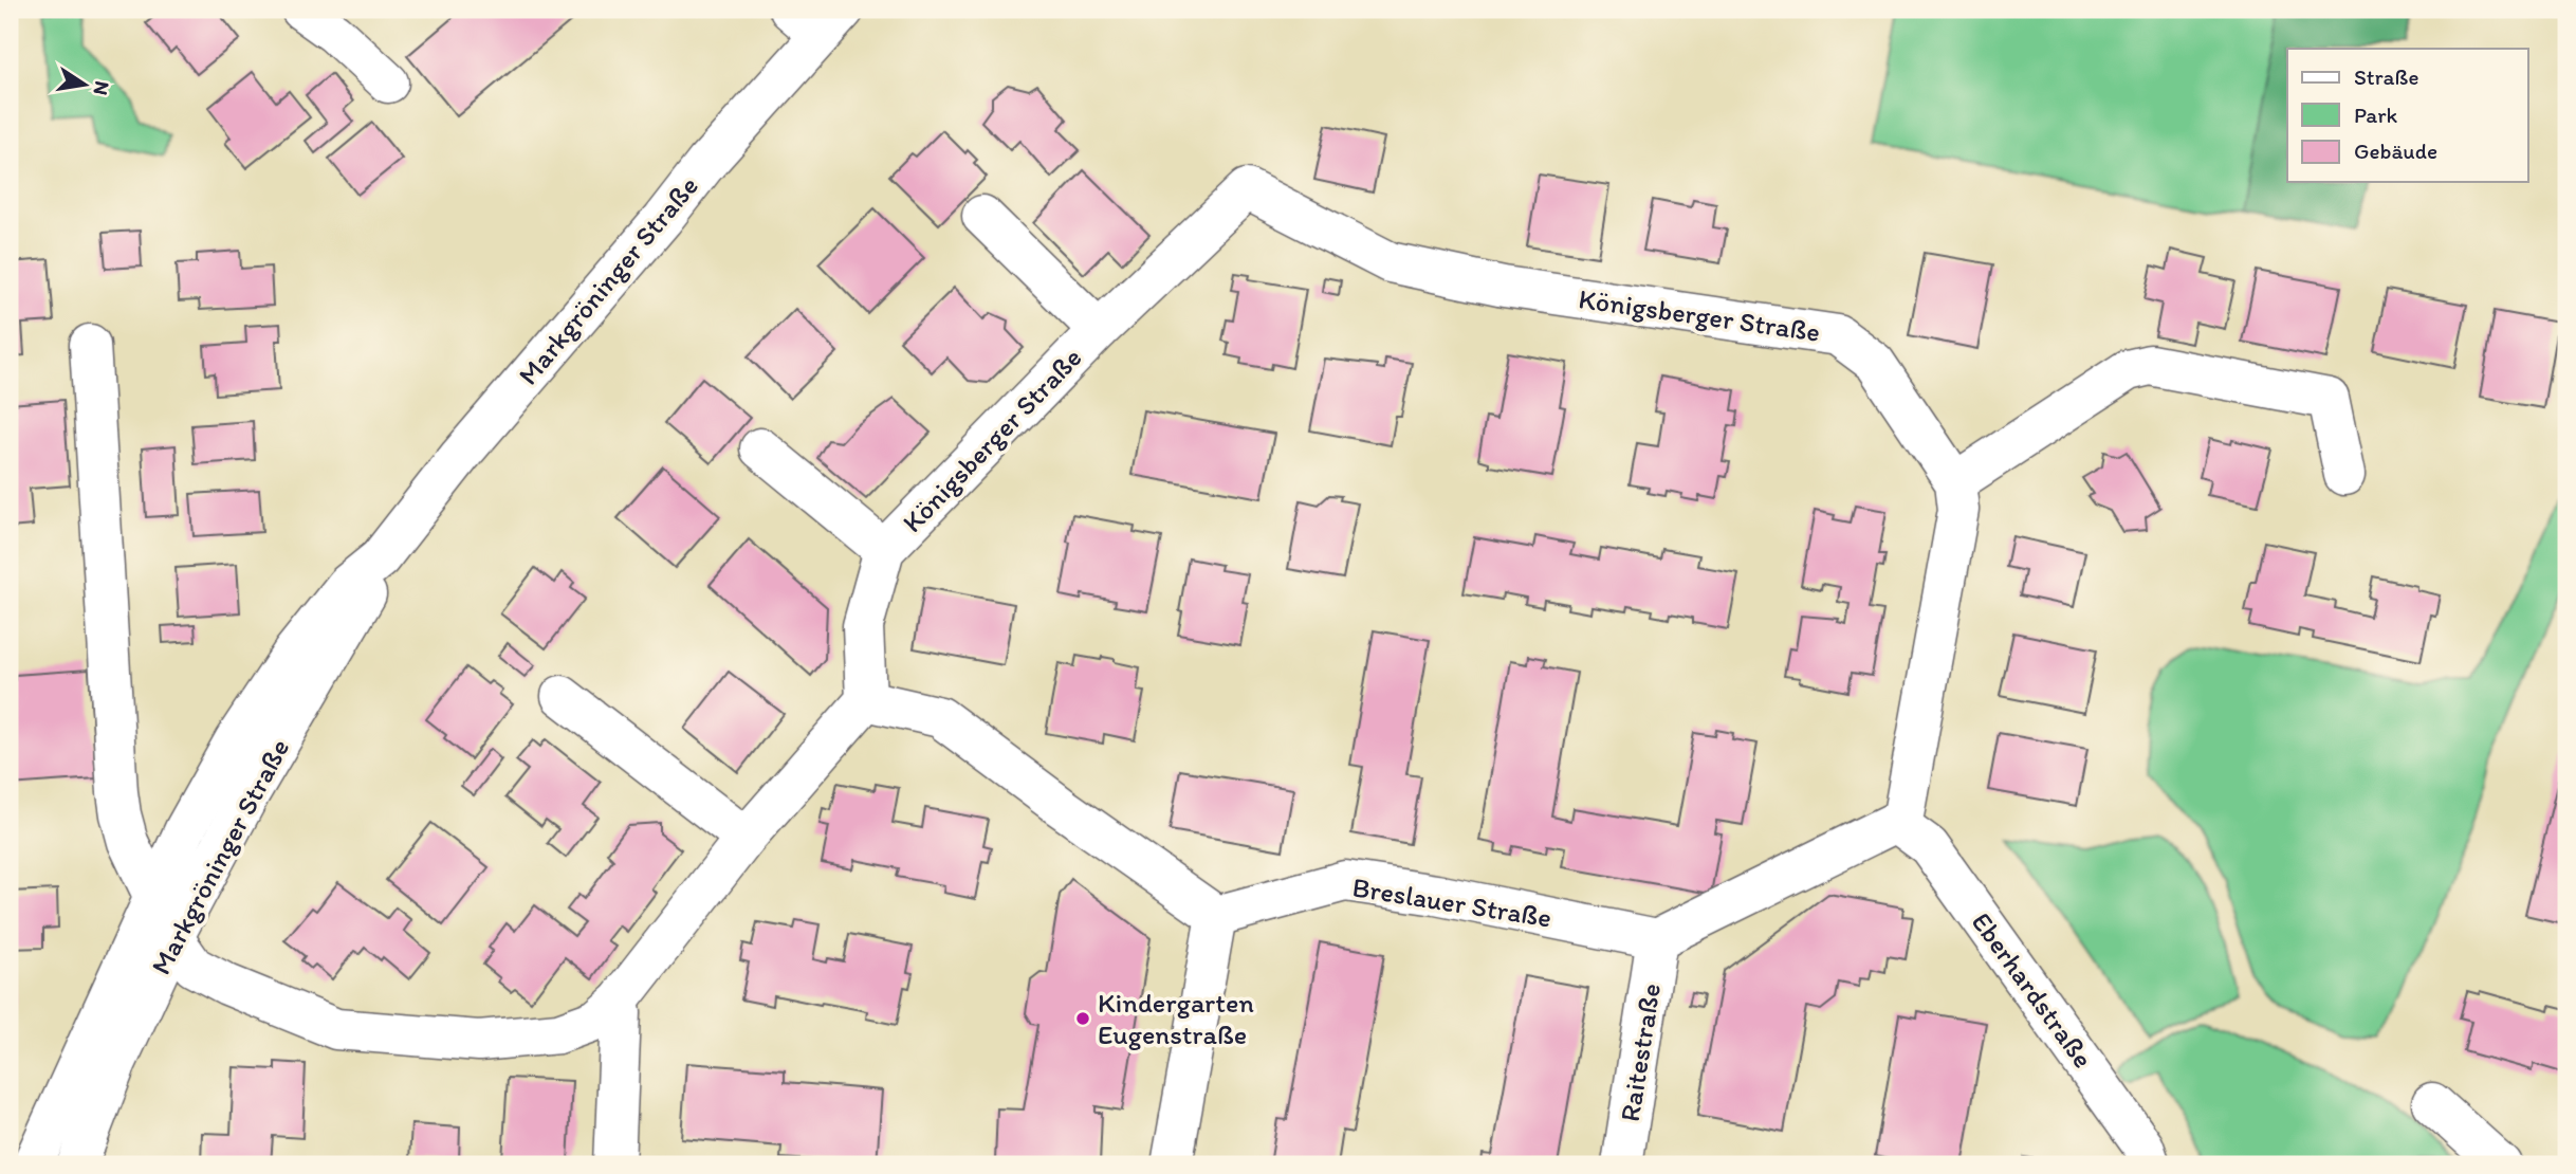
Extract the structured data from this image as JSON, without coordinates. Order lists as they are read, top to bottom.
{
  "streets": {
    "street": [
      "Markgröninger Straße",
      "Königsberger Straße",
      "Breslauer Straße",
      "Eberhardstraße",
      "Raitestraße"
    ]
  },
  "crossings": [
    ["Breslauer Straße", "Raitestraße"]
  ],
  "places": ["Kindergarten Eugenstraße"],
  "legend": ["Straße", "Park", "Gebäude"],
  "north": "right"
}
